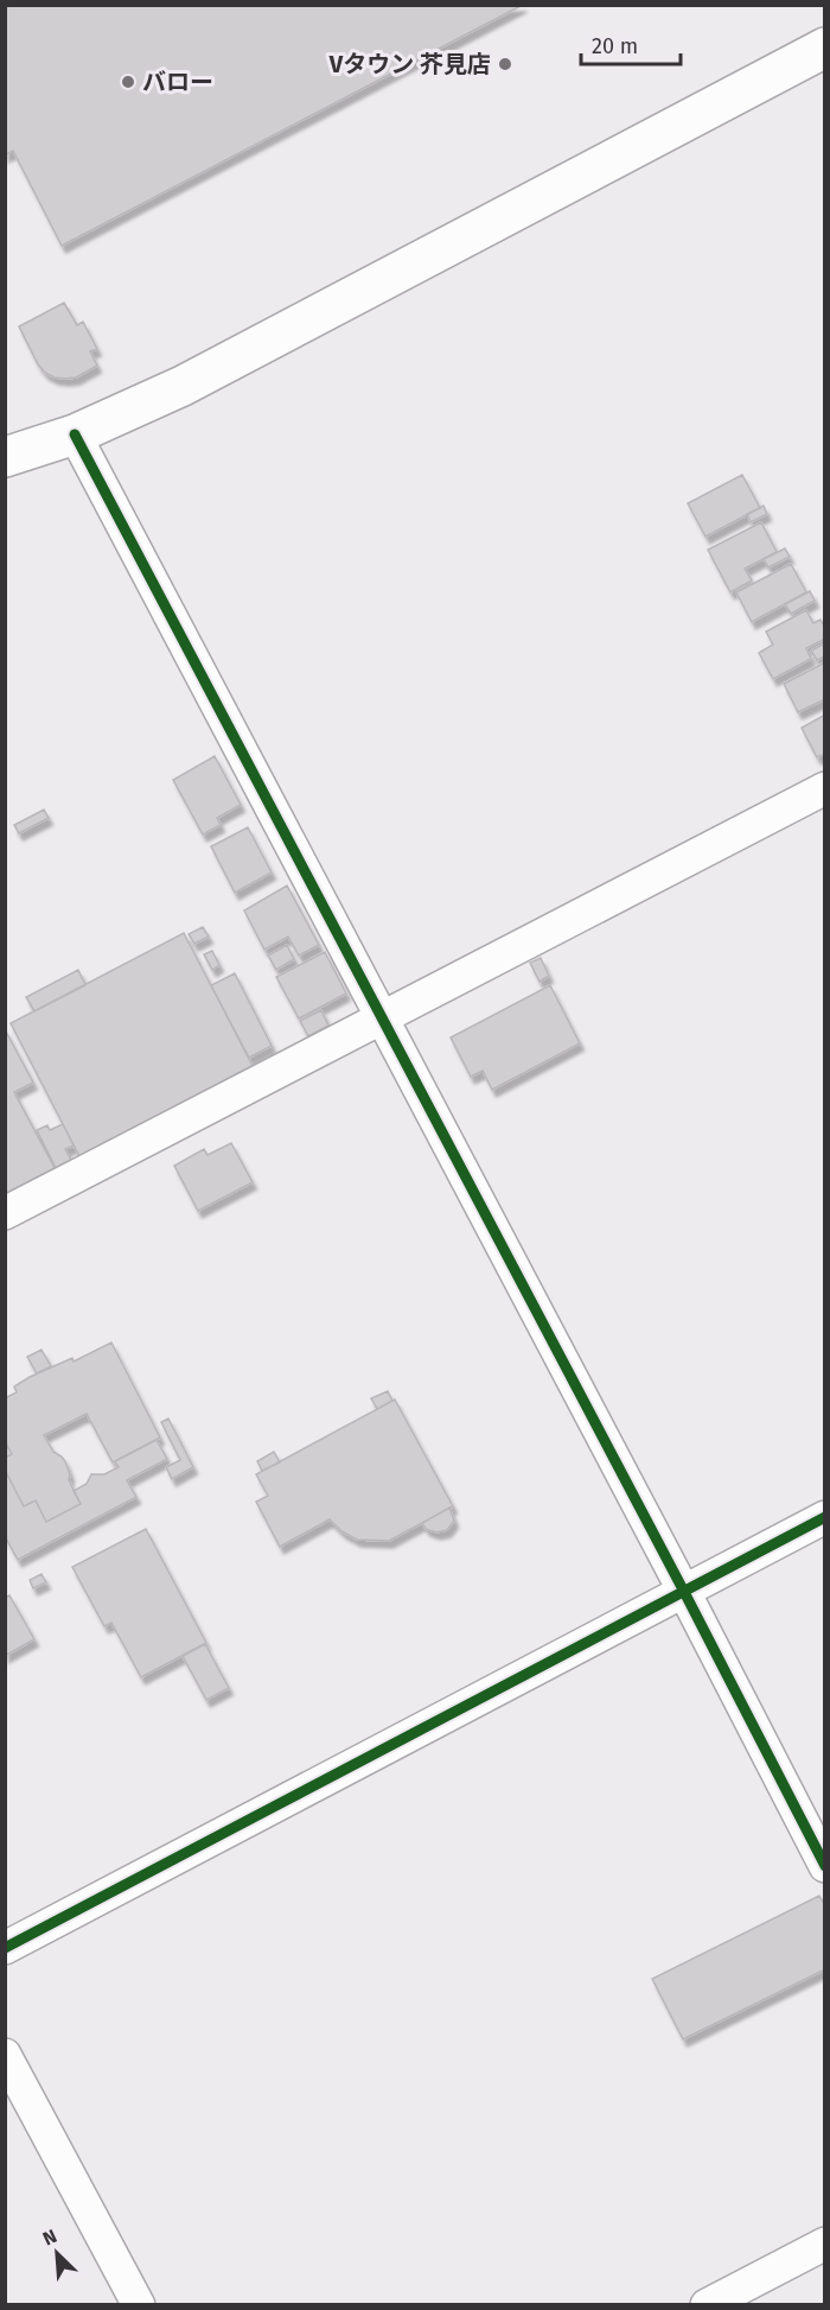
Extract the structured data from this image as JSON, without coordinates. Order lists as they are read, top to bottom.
{
  "places": ["Vタウン 芥見店", "バロー"],
  "scale_bar": "20 m",
  "north": "top left"
}
